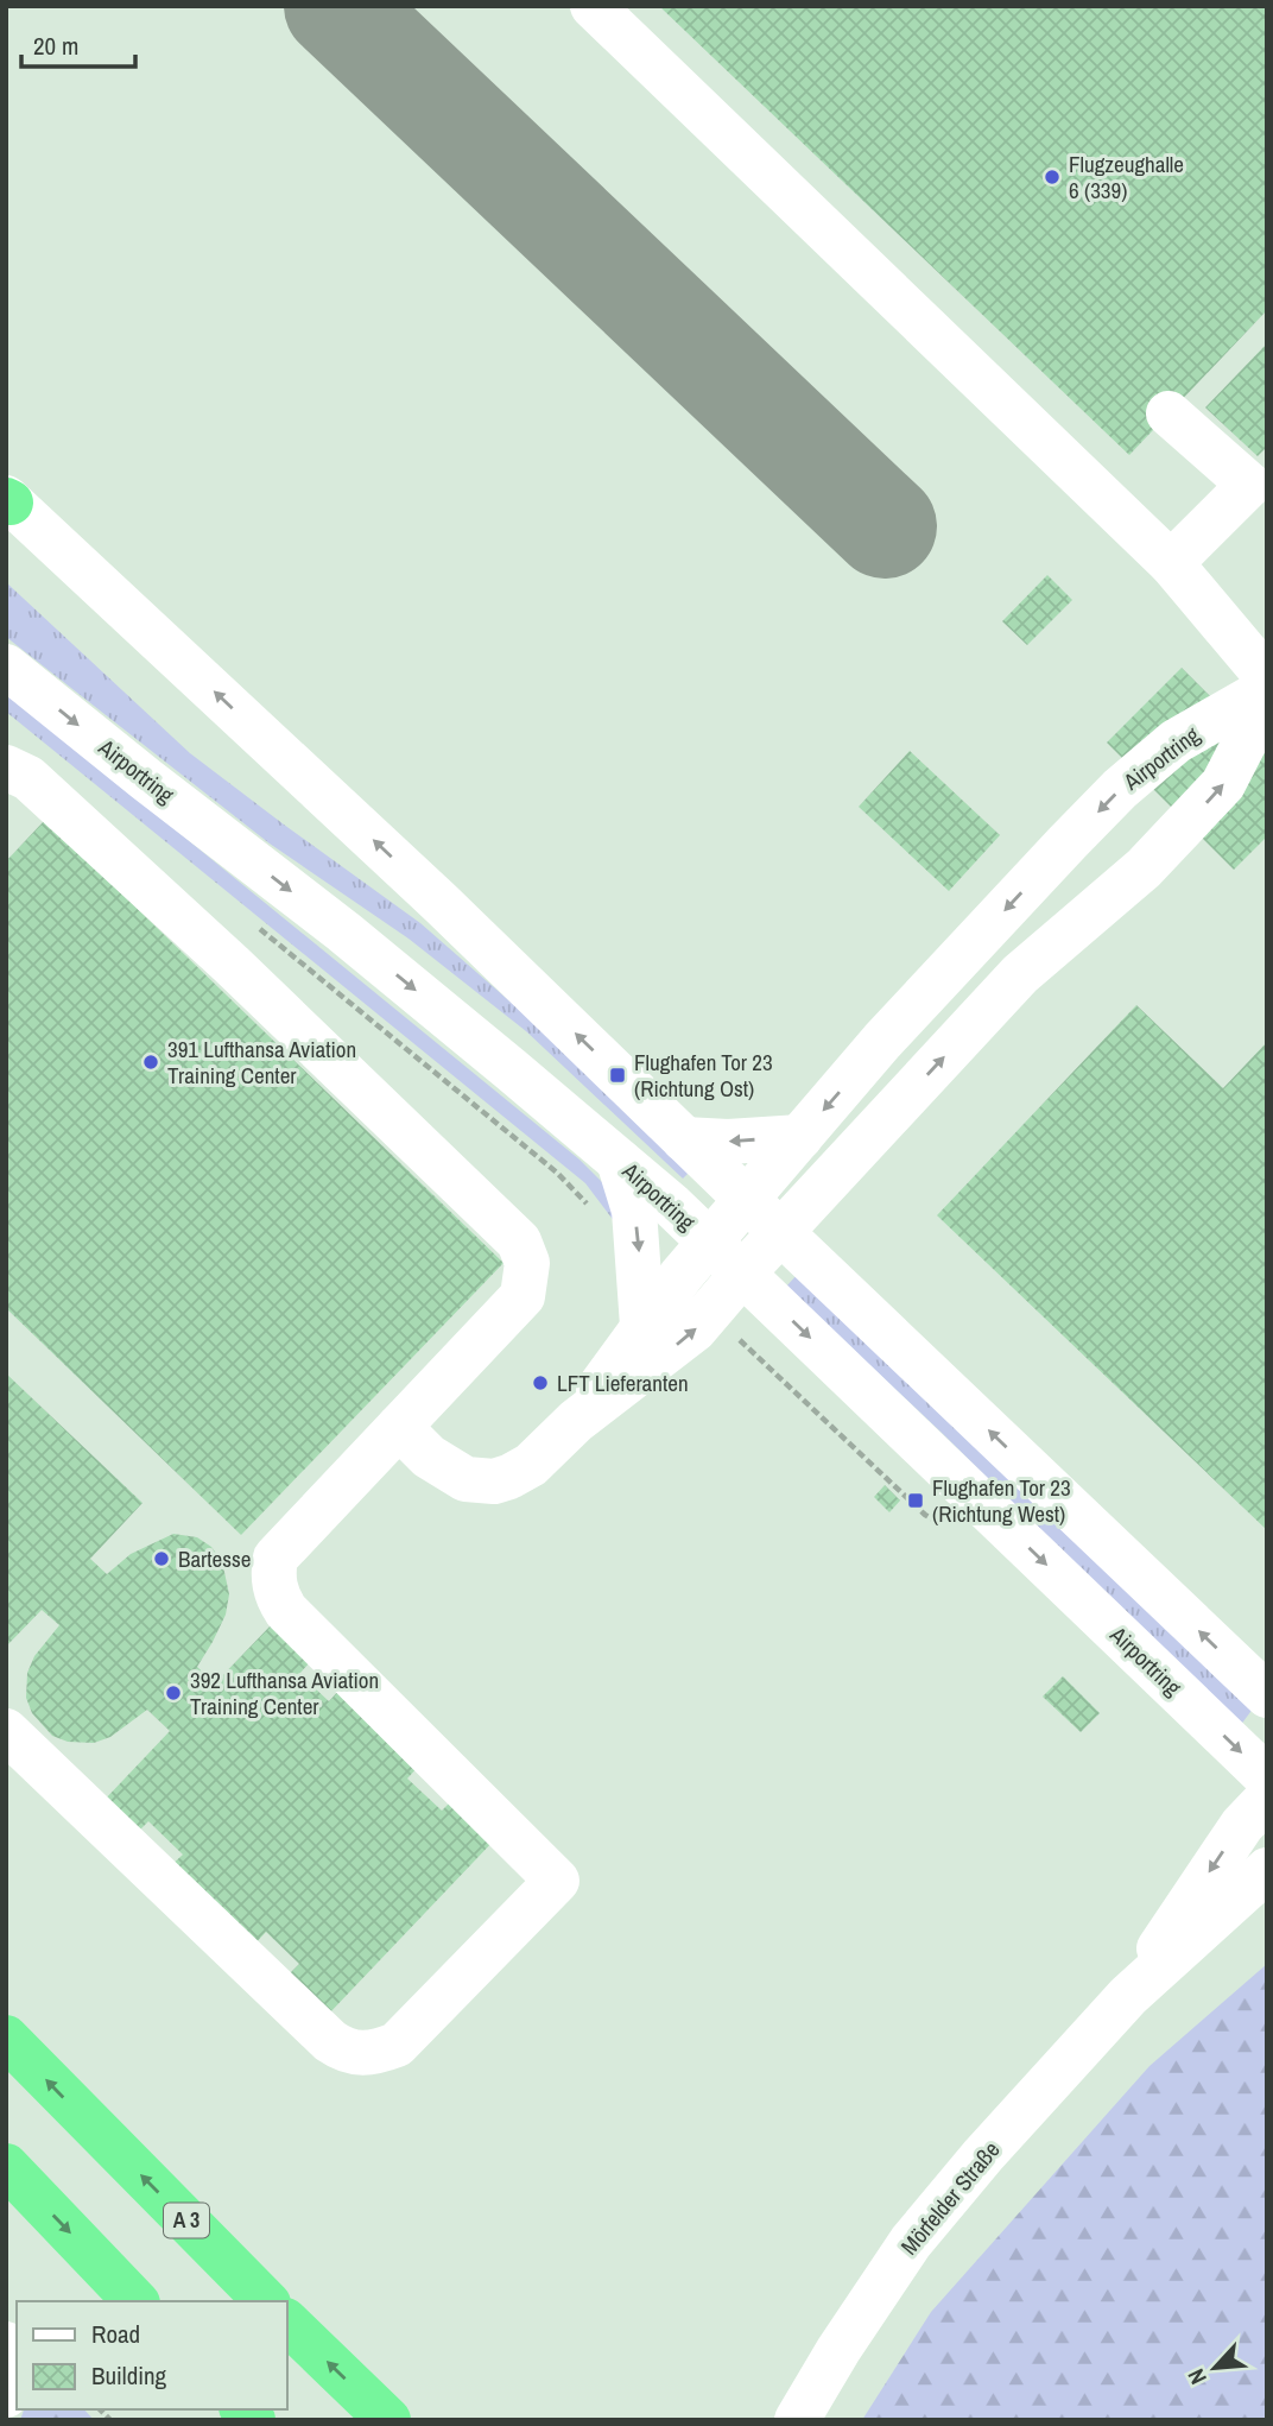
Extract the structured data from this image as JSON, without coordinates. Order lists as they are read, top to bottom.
{
  "streets": {
    "highway": ["A 3"],
    "street": ["Airportring", "Mörfelder Straße"]
  },
  "places": {
    "other": [
      "Flugzeughalle 6 (339)",
      "391 Lufthansa Aviation Training Center",
      "LFT Lieferanten",
      "Bartesse",
      "392 Lufthansa Aviation Training Center"
    ],
    "transit": ["Flughafen Tor 23 (Richtung Ost)", "Flughafen Tor 23 (Richtung West)"]
  },
  "legend": ["Road", "Building"],
  "scale_bar": "20 m",
  "north": "bottom left"
}
